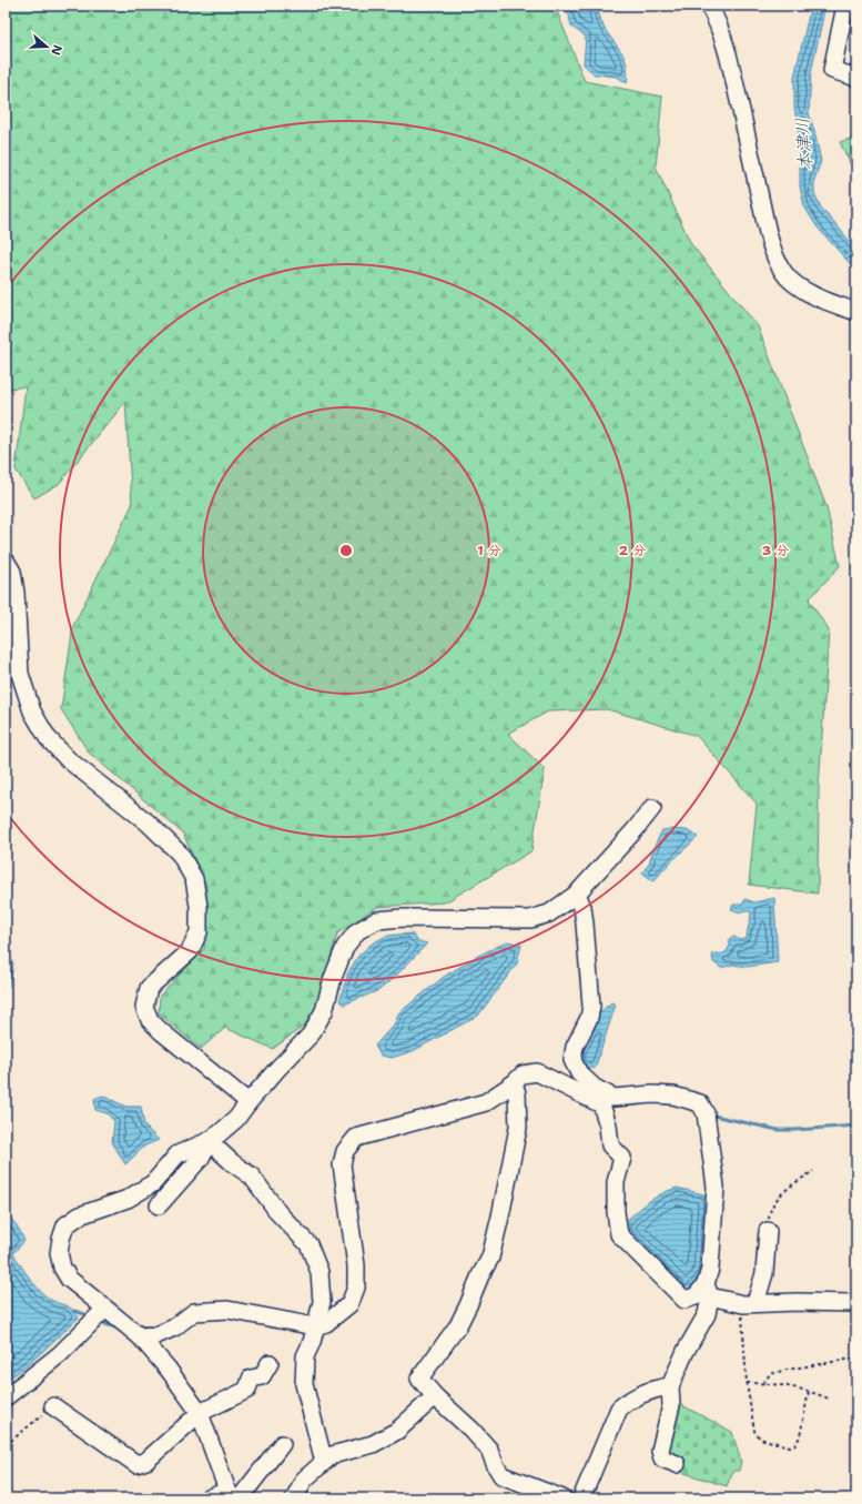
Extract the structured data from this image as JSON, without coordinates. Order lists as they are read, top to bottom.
{
  "water": ["本津川"],
  "north": "right",
  "rings": ["1 分", "2 分", "3 分"]
}
